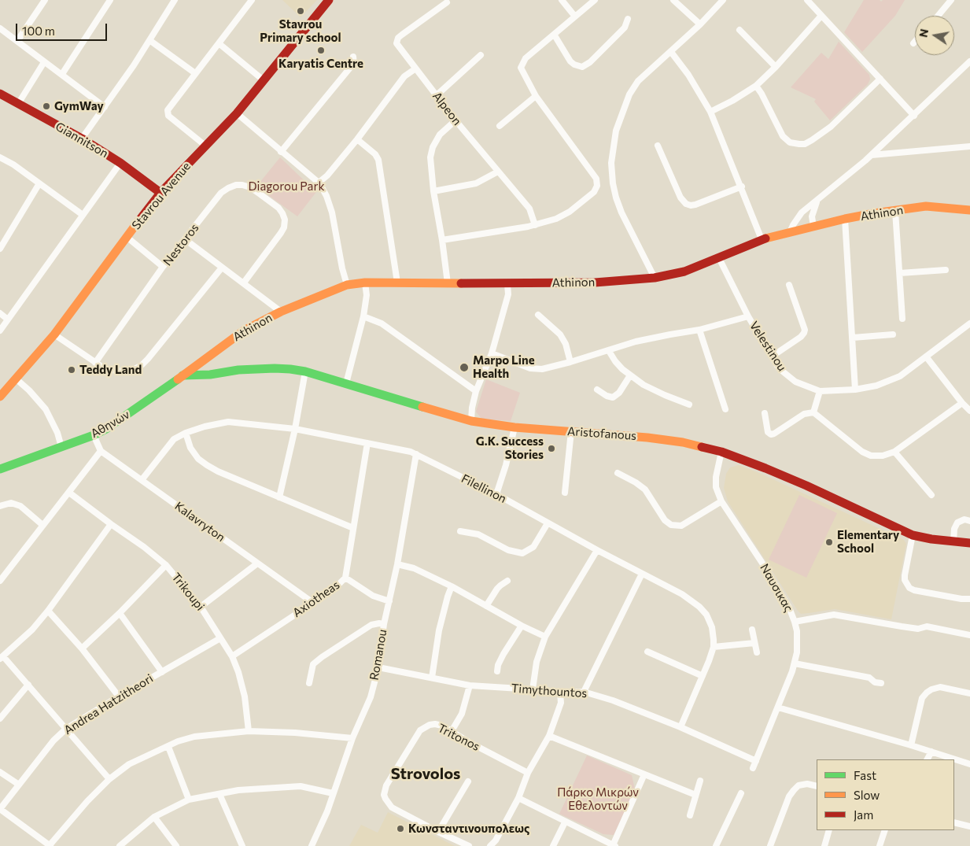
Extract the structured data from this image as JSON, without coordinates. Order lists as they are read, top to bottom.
{
  "streets": {
    "street": [
      "Alpeon",
      "Giannitson",
      "Stavrou Avenue",
      "Athinon",
      "Nestoros",
      "Velestinou",
      "Αθηνών",
      "Aristofanous",
      "Filellinon",
      "Kalavryton",
      "Ναυσικας",
      "Trikoupi",
      "Axiotheas",
      "Romanou",
      "Timythountos",
      "Andrea Hatzitheori",
      "Tritonos"
    ]
  },
  "crossings": [
    ["Giannitson", "Stavrou Avenue"],
    ["Athinon", "Velestinou"],
    ["Athinon", "Αθηνών"],
    ["Athinon", "Aristofanous"],
    ["Αθηνών", "Aristofanous"],
    ["Αθηνών", "Kalavryton"],
    ["Aristofanous", "Ναυσικας"],
    ["Filellinon", "Kalavryton"],
    ["Filellinon", "Axiotheas"],
    ["Filellinon", "Romanou"],
    ["Filellinon", "Timythountos"],
    ["Kalavryton", "Axiotheas"],
    ["Ναυσικας", "Timythountos"],
    ["Trikoupi", "Axiotheas"],
    ["Trikoupi", "Andrea Hatzitheori"],
    ["Romanou", "Timythountos"]
  ],
  "districts": ["Strovolos"],
  "parks": ["Diagorou Park", "Πάρκο Μικρών Εθελοντών"],
  "places": [
    "Stavrou Primary school",
    "Karyatis Centre",
    "GymWay",
    "Marpo Line Health",
    "Teddy Land",
    "G.K. Success Stories",
    "Elementary School",
    "Κωνσταντινουπολεως"
  ],
  "legend": ["Fast", "Slow", "Jam"],
  "scale_bar": "100 m",
  "north": "left"
}
